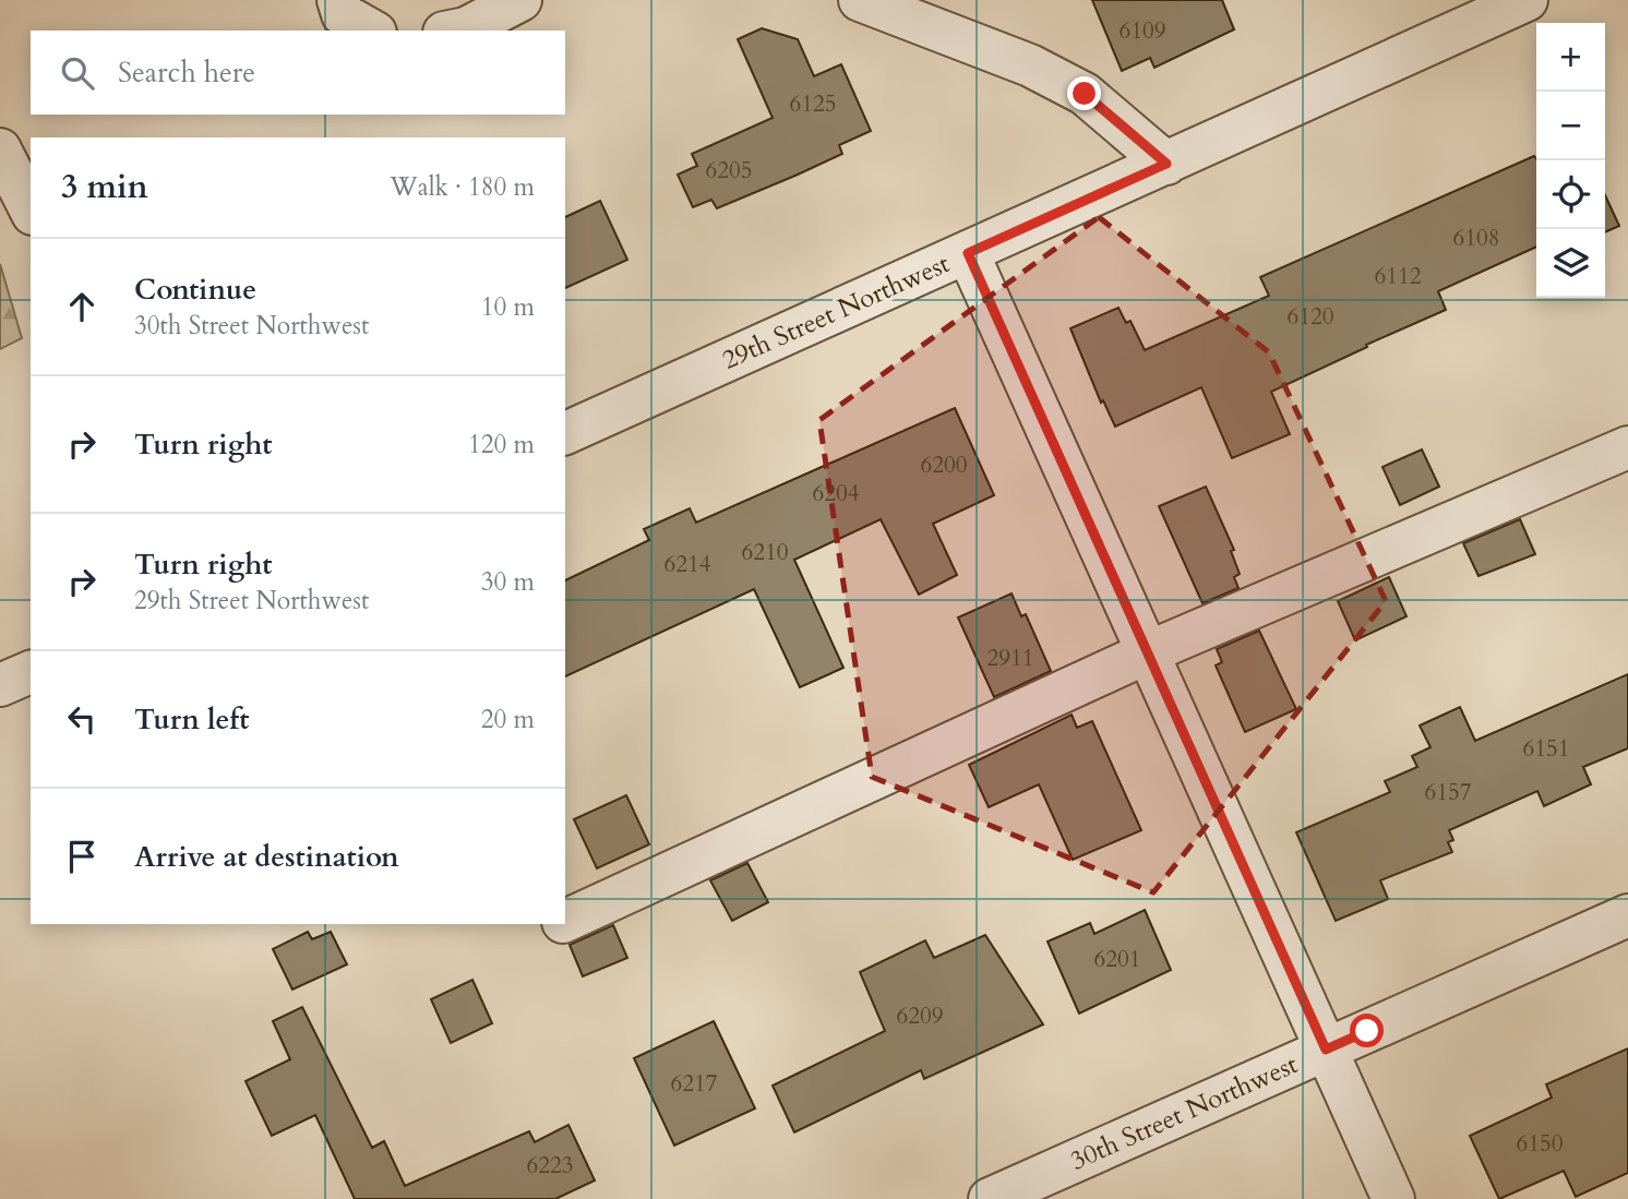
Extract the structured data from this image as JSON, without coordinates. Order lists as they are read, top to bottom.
{
  "streets": {
    "street": ["29th Street Northwest", "30th Street Northwest"]
  },
  "house_numbers": [
    "6109",
    "6125",
    "6205",
    "6108",
    "6112",
    "6120",
    "6200",
    "6204",
    "6210",
    "6214",
    "2911",
    "6151",
    "6157",
    "6201",
    "6209",
    "6217",
    "6150",
    "6223"
  ],
  "page": {
    "map_buttons": ["+", "−"],
    "search": "Search here",
    "heading": ["3 min", "Walk · 180 m"],
    "list": [
      ["Continue", "30th Street Northwest", "10 m"],
      ["Turn right", "120 m"],
      ["Turn right", "29th Street Northwest", "30 m"],
      ["Turn left", "20 m"],
      "Arrive at destination"
    ]
  }
}
